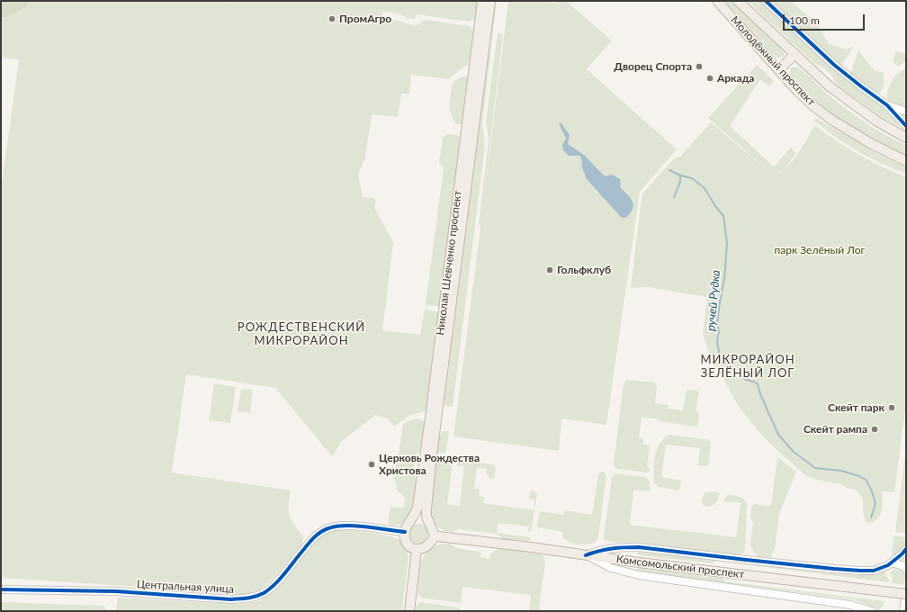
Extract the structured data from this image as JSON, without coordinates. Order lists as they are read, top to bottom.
{
  "streets": {
    "main road": ["Молодёжный проспект", "Николая Шевченко проспект", "Комсомольский проспект"],
    "street": ["Центральная улица"]
  },
  "crossings": [
    ["Николая Шевченко проспект", "Комсомольский проспект"],
    ["Николая Шевченко проспект", "Центральная улица"],
    ["Комсомольский проспект", "Центральная улица"]
  ],
  "districts": ["РОЖДЕСТВЕНСКИЙ МИКРОРАЙОН", "МИКРОРАЙОН ЗЕЛЁНЫЙ ЛОГ"],
  "water": ["ручей Рудка"],
  "parks": ["парк Зелёный Лог"],
  "places": [
    "ПромАгро",
    "Дворец Спорта",
    "Аркада",
    "Гольфклуб",
    "Скейт парк",
    "Скейт рампа",
    "Церковь Рождества Христова"
  ],
  "scale_bar": "100 m"
}
